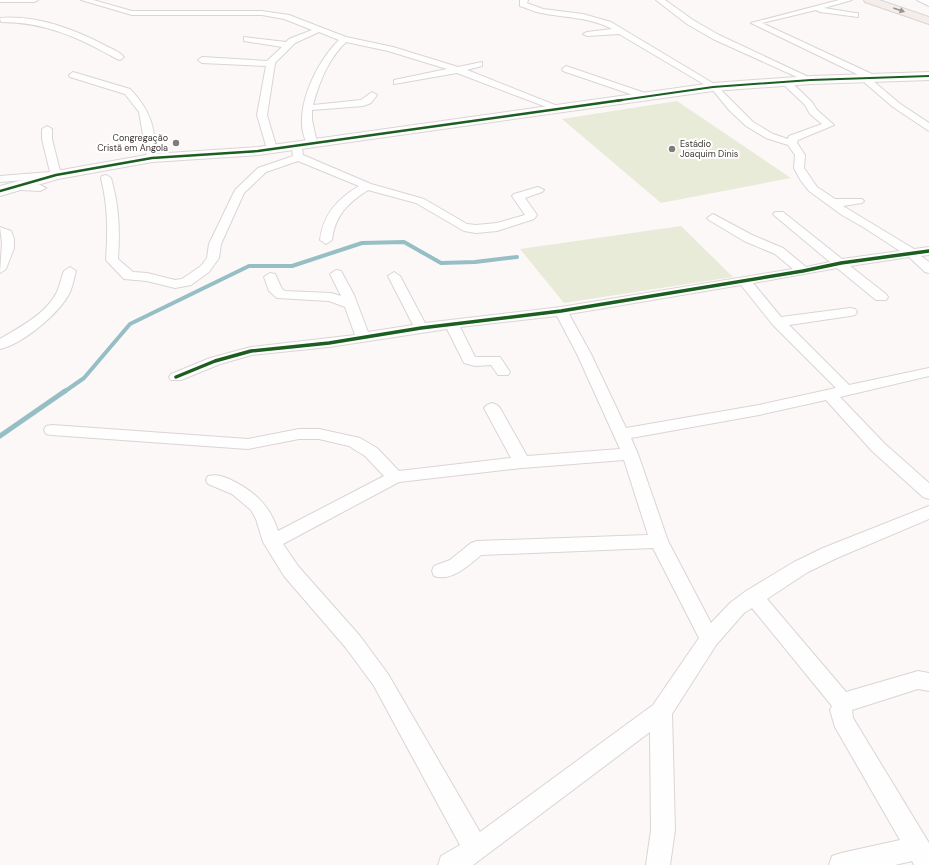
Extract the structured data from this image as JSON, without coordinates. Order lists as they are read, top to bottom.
{
  "places": ["Congregação Cristã em Angola", "Estádio Joaquim Dinis"]
}
